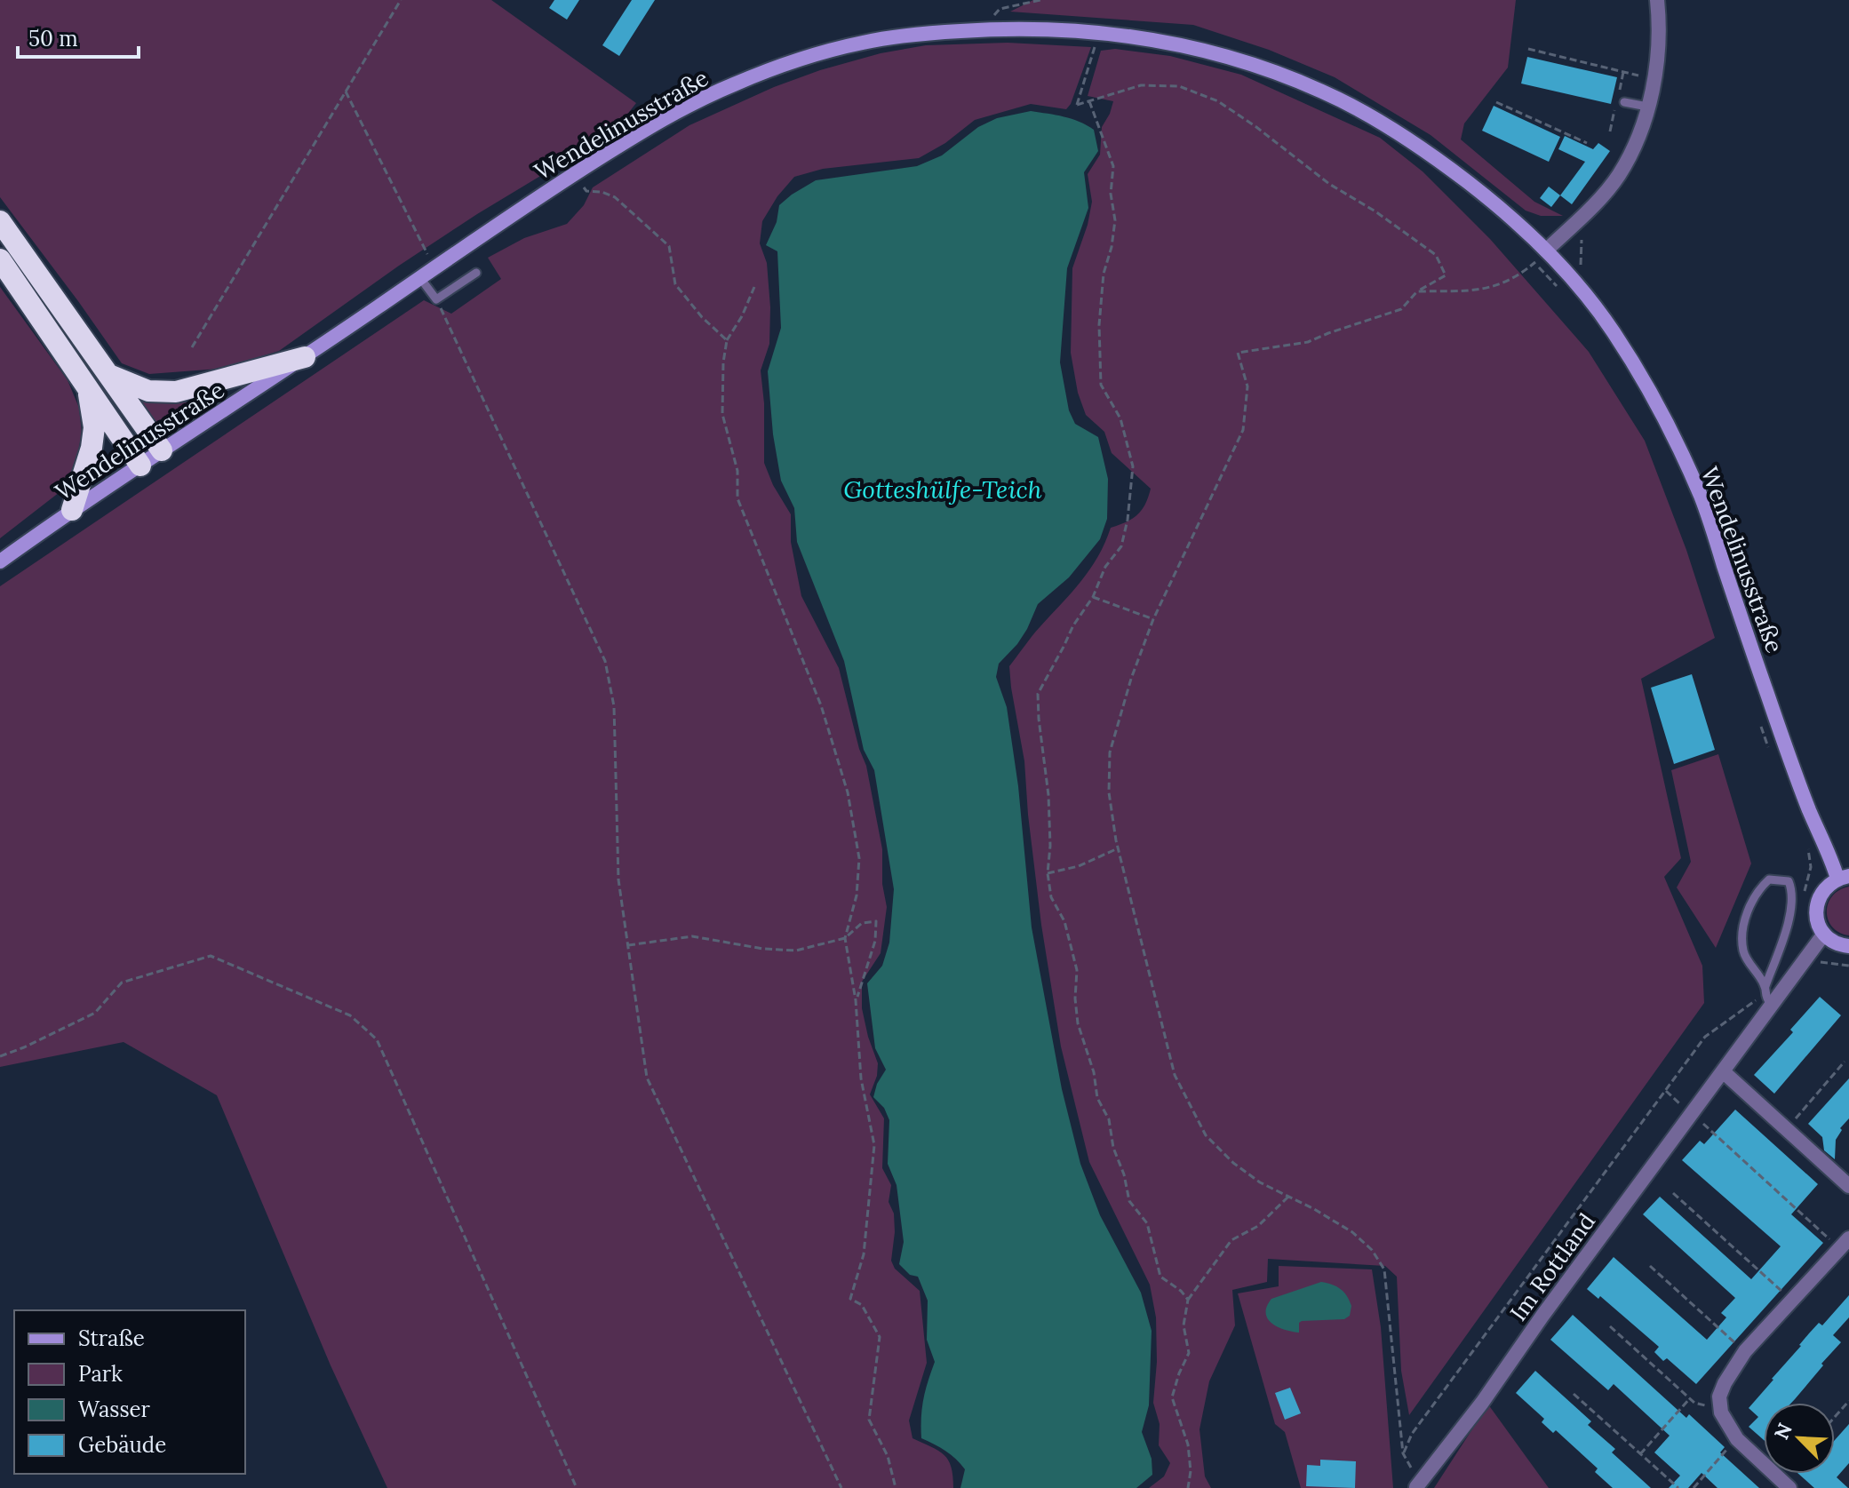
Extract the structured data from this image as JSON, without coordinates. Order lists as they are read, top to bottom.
{
  "streets": {
    "main road": ["Wendelinusstraße"],
    "street": ["Im Rottland"]
  },
  "water": ["Gotteshülfe-Teich"],
  "legend": [
    "Straße",
    "Park",
    "Wasser",
    "Gebäude"
  ],
  "scale_bar": "50 m",
  "north": "top left"
}
